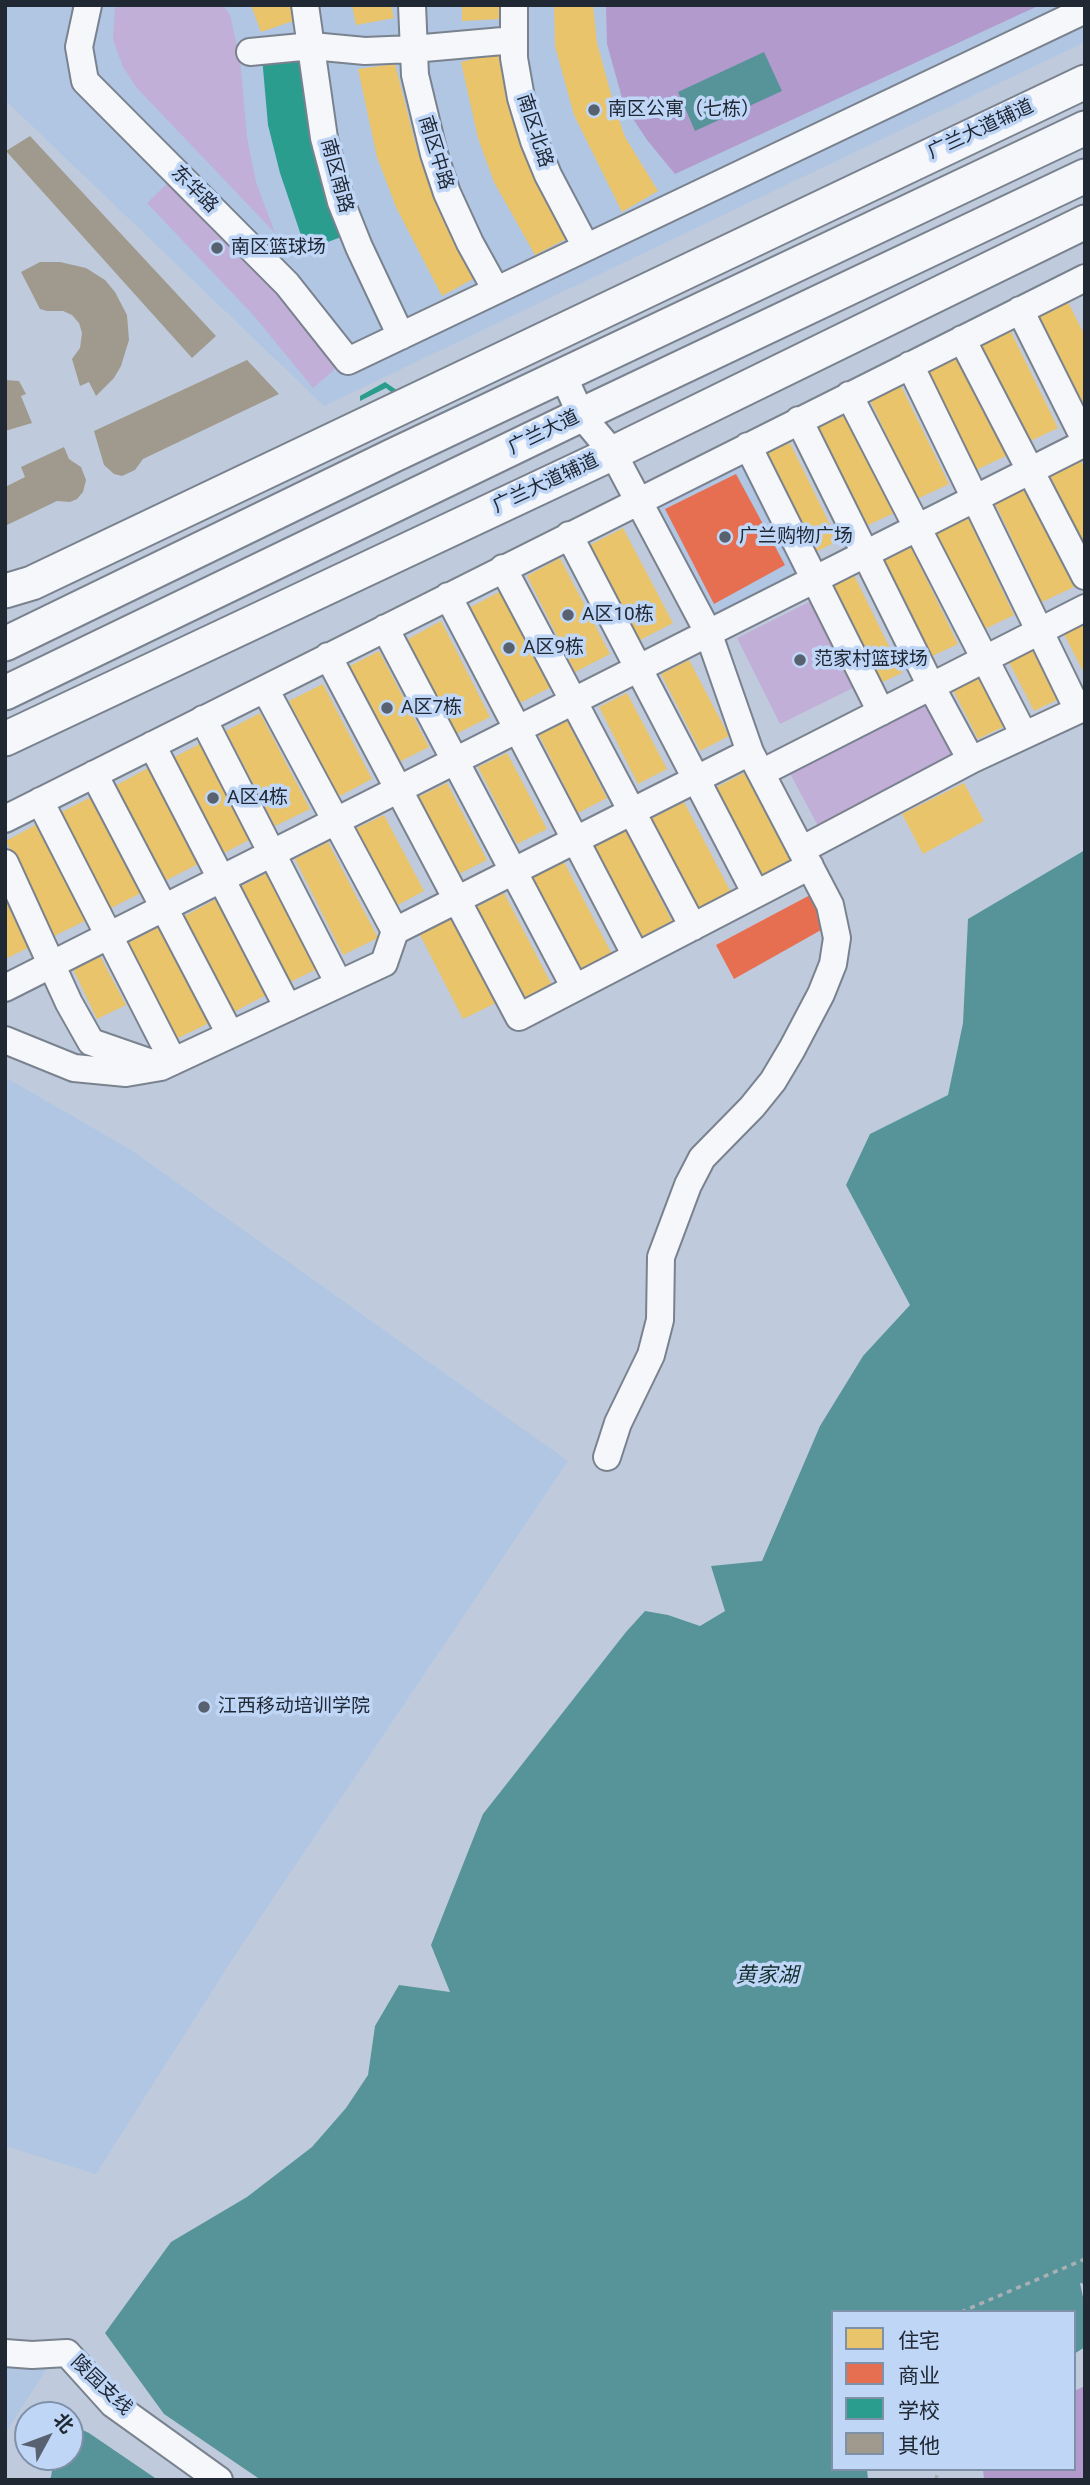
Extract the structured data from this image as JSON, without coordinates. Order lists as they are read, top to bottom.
{
  "streets": {
    "main road": ["广兰大道辅道", "广兰大道"],
    "street": [
      "南区北路",
      "南区中路",
      "南区南路",
      "东华路",
      "陵园支线"
    ]
  },
  "crossings": [
    ["南区南路", "东华路"]
  ],
  "water": ["黄家湖"],
  "places": [
    "南区公寓（七栋）",
    "南区篮球场",
    "广兰购物广场",
    "A区10栋",
    "A区9栋",
    "范家村篮球场",
    "A区7栋",
    "A区4栋",
    "江西移动培训学院"
  ],
  "legend": [
    "住宅",
    "商业",
    "学校",
    "其他"
  ],
  "north": "top right"
}
